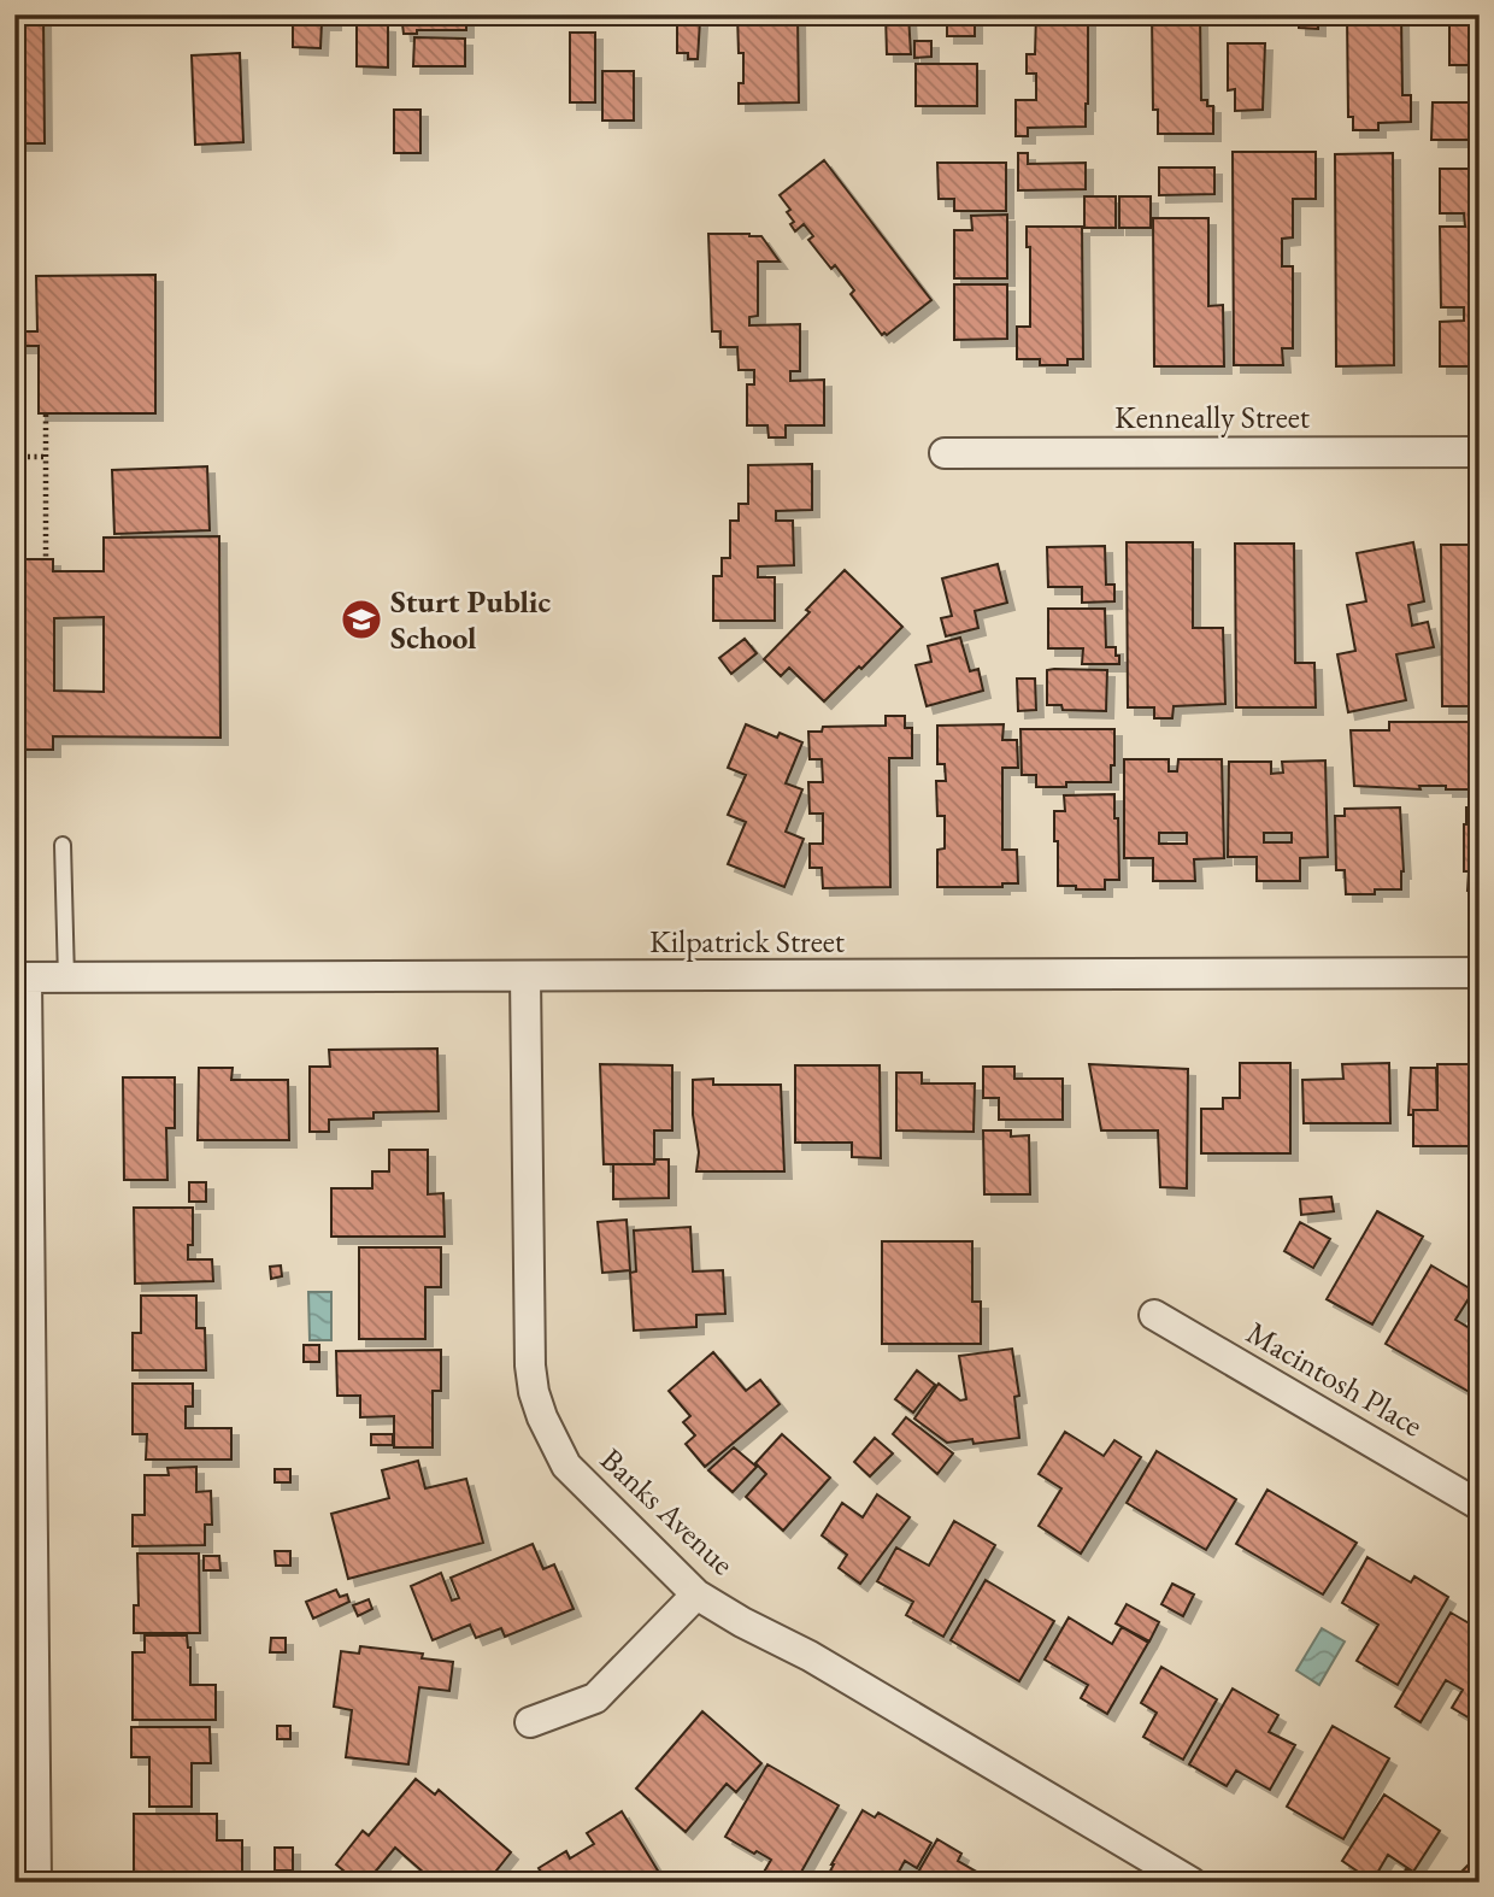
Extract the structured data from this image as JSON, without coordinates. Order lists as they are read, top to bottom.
{
  "streets": {
    "street": [
      "Kenneally Street",
      "Kilpatrick Street",
      "Macintosh Place",
      "Banks Avenue"
    ]
  },
  "crossings": [
    ["Kilpatrick Street", "Banks Avenue"]
  ],
  "places": {
    "school or university": ["Sturt Public School"]
  }
}
